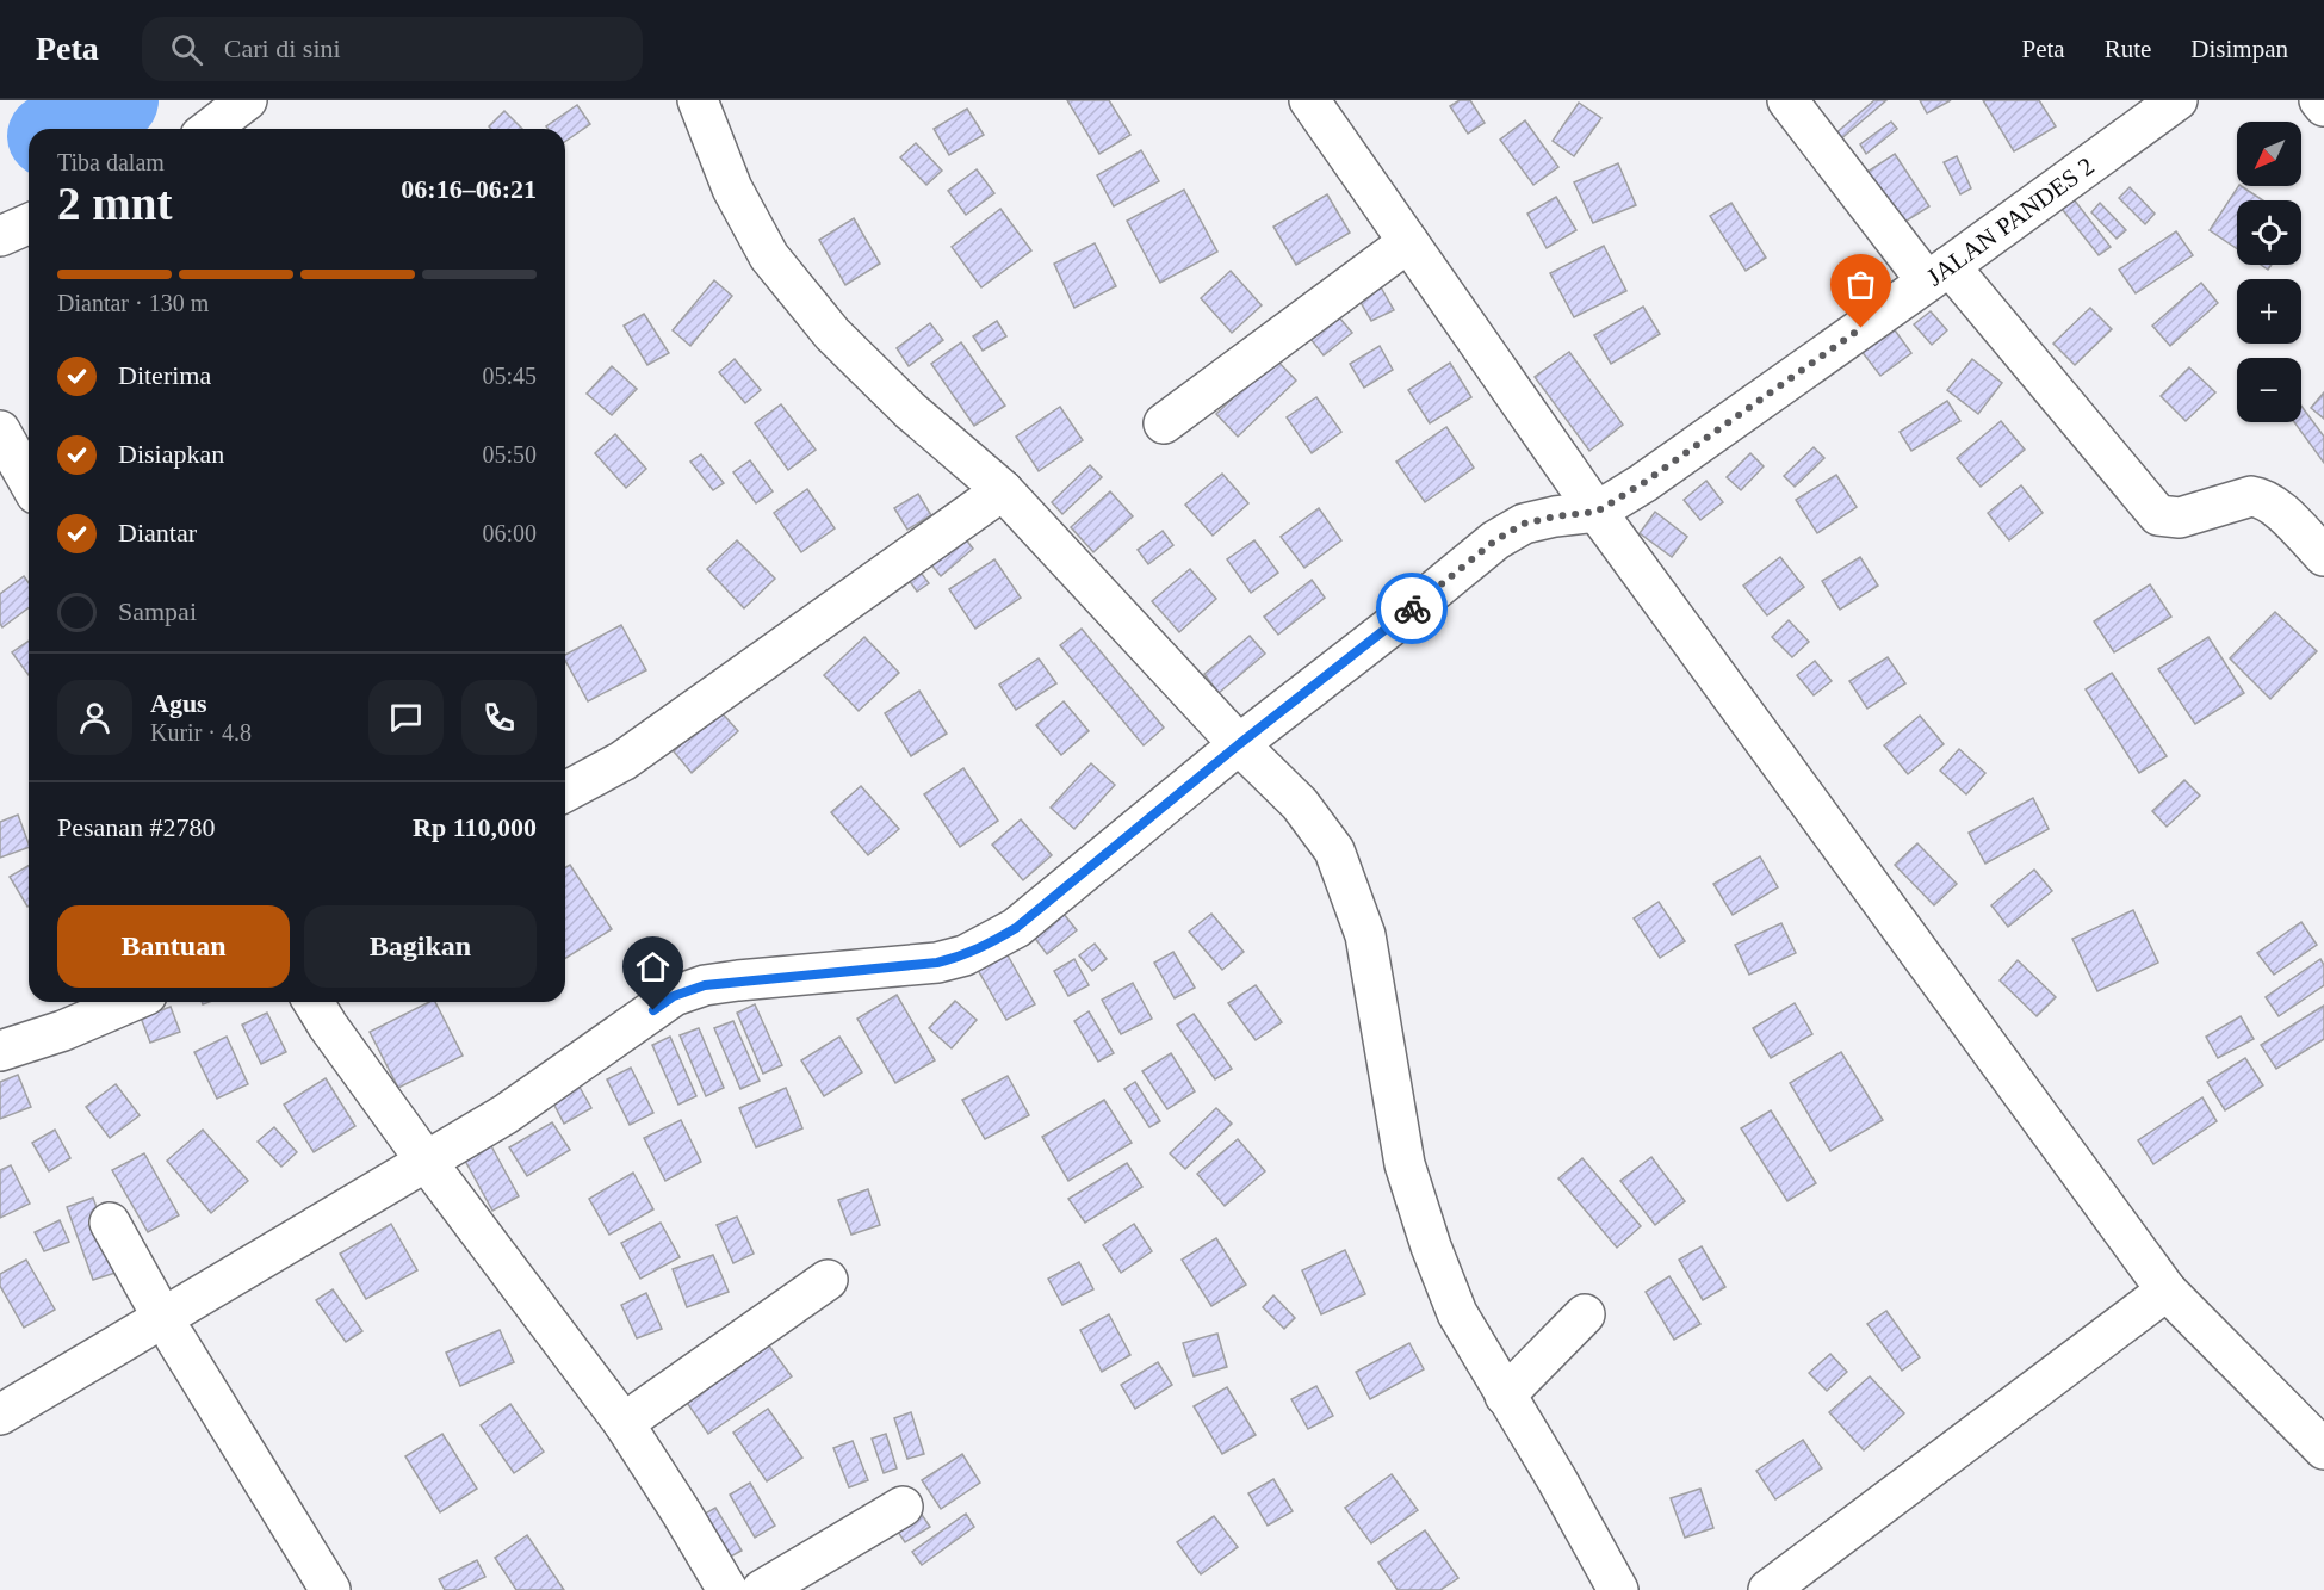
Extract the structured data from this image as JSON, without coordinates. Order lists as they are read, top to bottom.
{
  "streets": {
    "street": ["JALAN PANDES 2"]
  },
  "north": "bottom left",
  "page": {
    "header": "Peta",
    "search": "Cari di sini",
    "nav": ["Peta", "Rute", "Disimpan"],
    "map_buttons": ["+", "−"],
    "heading": ["2 mnt", "Tiba dalam", "06:16–06:21"],
    "panel": [
      "Agus",
      "Kurir · 4.8",
      "Pesanan #2780",
      "Rp 110,000"
    ],
    "bar": "Diantar · 130 m",
    "list": [
      ["Diterima", "05:45"],
      ["Disiapkan", "05:50"],
      ["Diantar", "06:00"],
      "Sampai"
    ],
    "buttons": ["Bantuan", "Bagikan"]
  }
}
